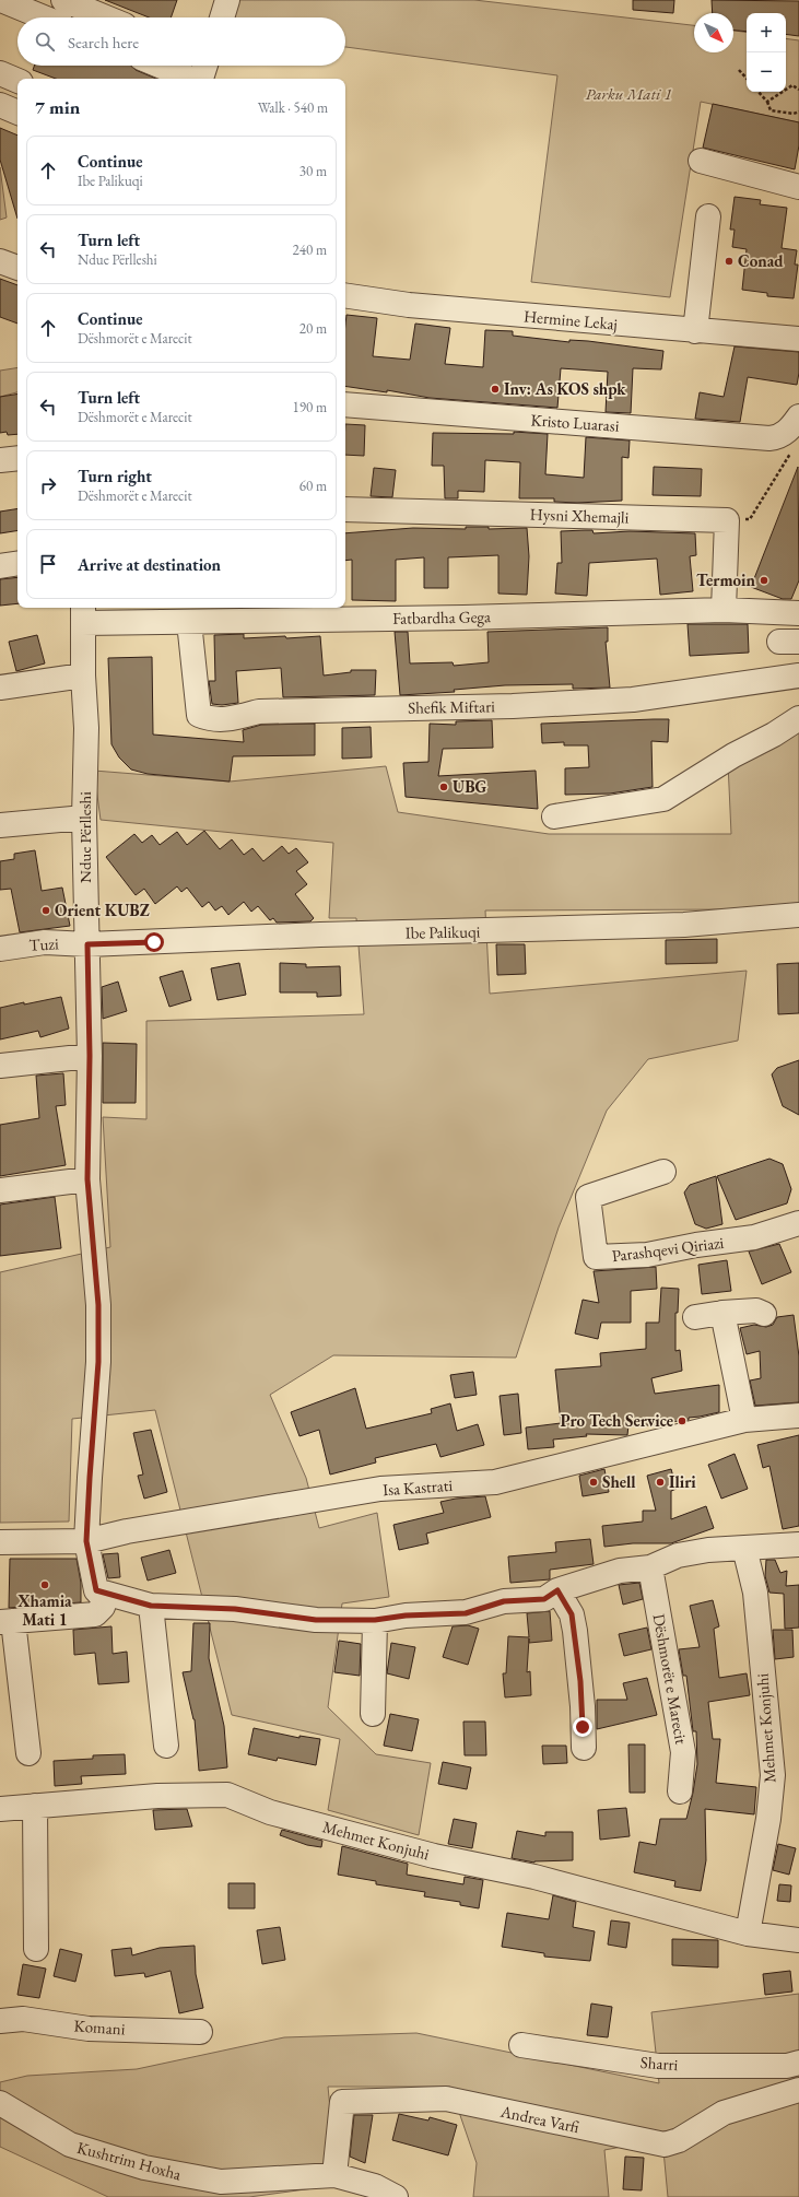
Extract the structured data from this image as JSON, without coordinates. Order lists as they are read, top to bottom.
{
  "streets": {
    "street": [
      "Hermine Lekaj",
      "Kristo Luarasi",
      "Hysni Xhemajli",
      "Fatbardha Gega",
      "Shefik Miftari",
      "Ndue Përlleshi",
      "Ibe Palikuqi",
      "Tuzi",
      "Parashqevi Qiriazi",
      "Isa Kastrati",
      "Dëshmorët e Marecit",
      "Mehmet Konjuhi",
      "Komani",
      "Sharri",
      "Andrea Varfi",
      "Kushtrim Hoxha"
    ]
  },
  "crossings": [
    ["Fatbardha Gega", "Shefik Miftari"],
    ["Fatbardha Gega", "Ndue Përlleshi"],
    ["Ndue Përlleshi", "Ibe Palikuqi"],
    ["Ndue Përlleshi", "Tuzi"],
    ["Ndue Përlleshi", "Isa Kastrati"],
    ["Ibe Palikuqi", "Tuzi"],
    ["Andrea Varfi", "Kushtrim Hoxha"]
  ],
  "parks": ["Parku Mati 1"],
  "places": [
    "Conad",
    "Inv: As KOS shpk",
    "Termoin",
    "UBG",
    "Orient KUBZ",
    "Pro Tech Service",
    "Shell",
    "Iliri",
    "Xhamia Mati 1"
  ],
  "north": "bottom right",
  "page": {
    "map_buttons": ["+", "−"],
    "search": "Search here",
    "heading": ["7 min", "Walk · 540 m"],
    "list": [
      ["Continue", "Ibe Palikuqi", "30 m"],
      ["Turn left", "Ndue Përlleshi", "240 m"],
      ["Continue", "Dëshmorët e Marecit", "20 m"],
      ["Turn left", "Dëshmorët e Marecit", "190 m"],
      ["Turn right", "Dëshmorët e Marecit", "60 m"],
      "Arrive at destination"
    ]
  }
}
